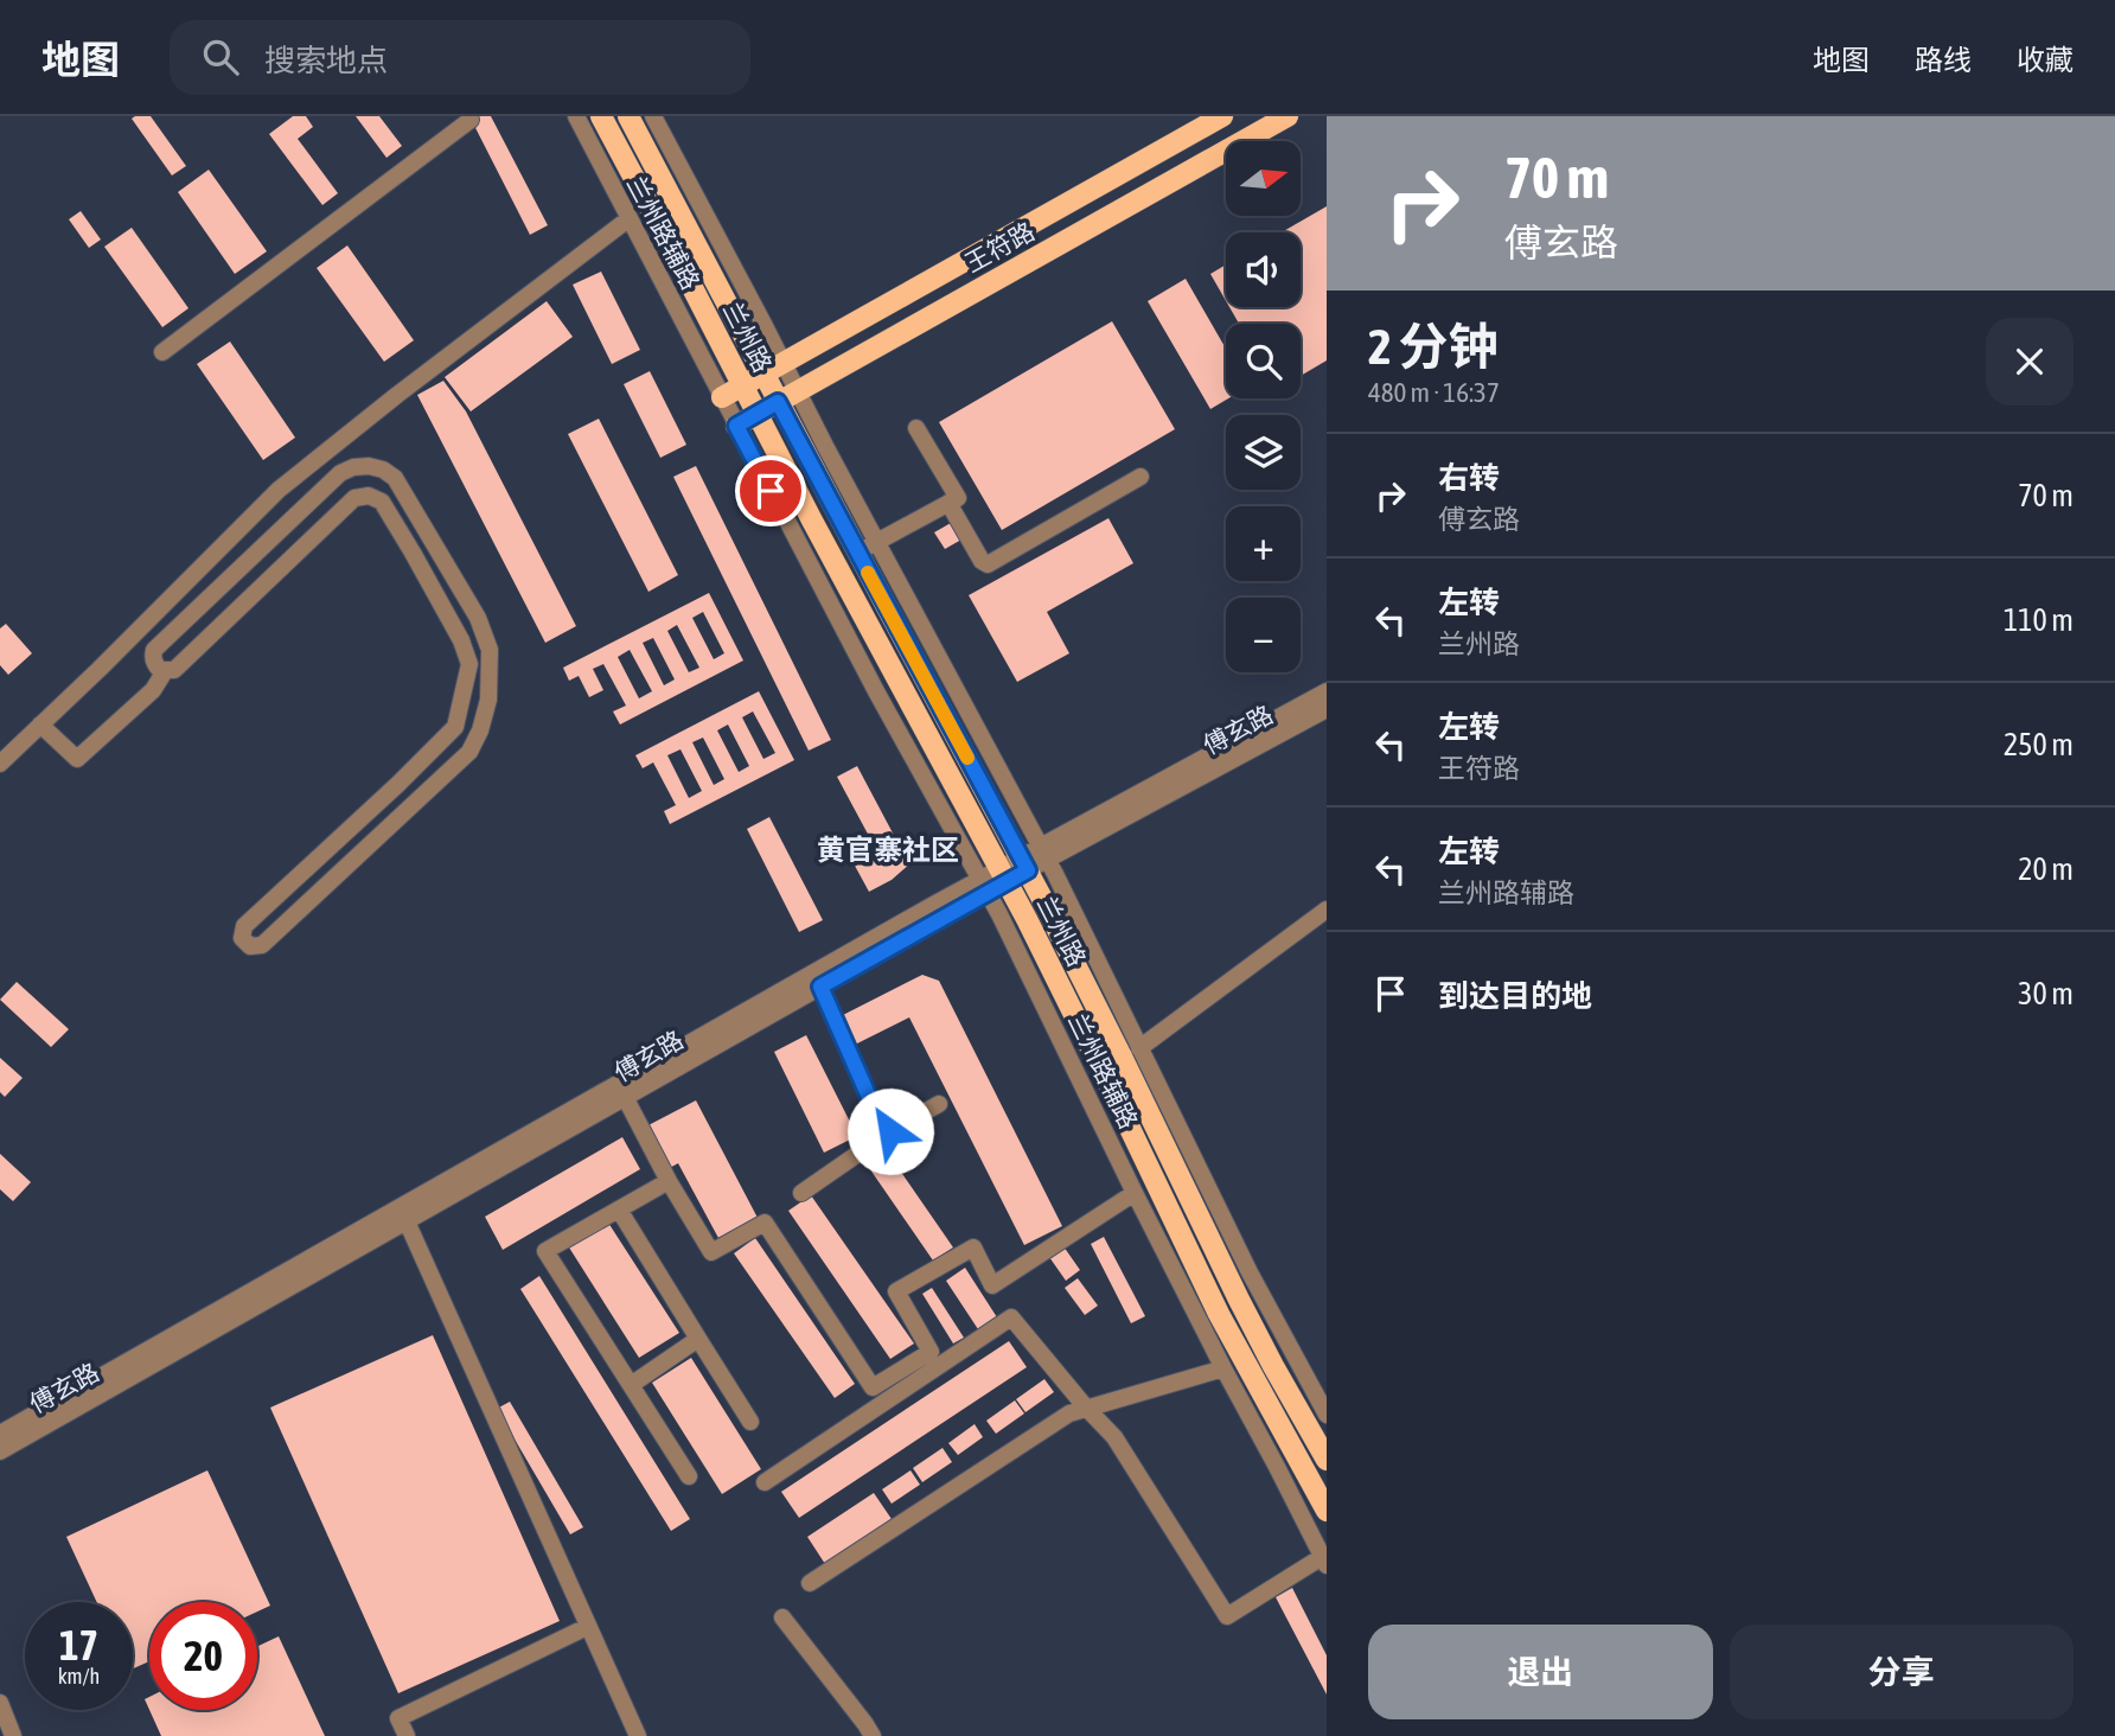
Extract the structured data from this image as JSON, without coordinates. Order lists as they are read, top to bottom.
{
  "streets": {
    "main road": ["王符路", "兰州路"],
    "street": ["兰州路辅路", "傅玄路"]
  },
  "crossings": [
    ["兰州路辅路", "王符路"],
    ["兰州路辅路", "兰州路"],
    ["兰州路辅路", "傅玄路"],
    ["王符路", "兰州路"],
    ["兰州路", "傅玄路"]
  ],
  "districts": ["黄官寨社区"],
  "north": "right",
  "page": {
    "header": "地图",
    "search": "搜索地点",
    "nav": ["地图", "路线", "收藏"],
    "turn": ["70 m", "傅玄路"],
    "map_buttons": ["+", "−"],
    "heading": ["2 分钟", "480 m · 16:37"],
    "list": [
      {
        "name": "右转",
        "note": "傅玄路",
        "value": "70 m"
      },
      {
        "name": "左转",
        "note": "兰州路",
        "value": "110 m"
      },
      {
        "name": "左转",
        "note": "王符路",
        "value": "250 m"
      },
      {
        "name": "左转",
        "note": "兰州路辅路",
        "value": "20 m"
      },
      {
        "name": "到达目的地",
        "value": "30 m"
      }
    ],
    "speed": "17 km/h",
    "limit": "20",
    "buttons": ["退出", "分享"]
  }
}
